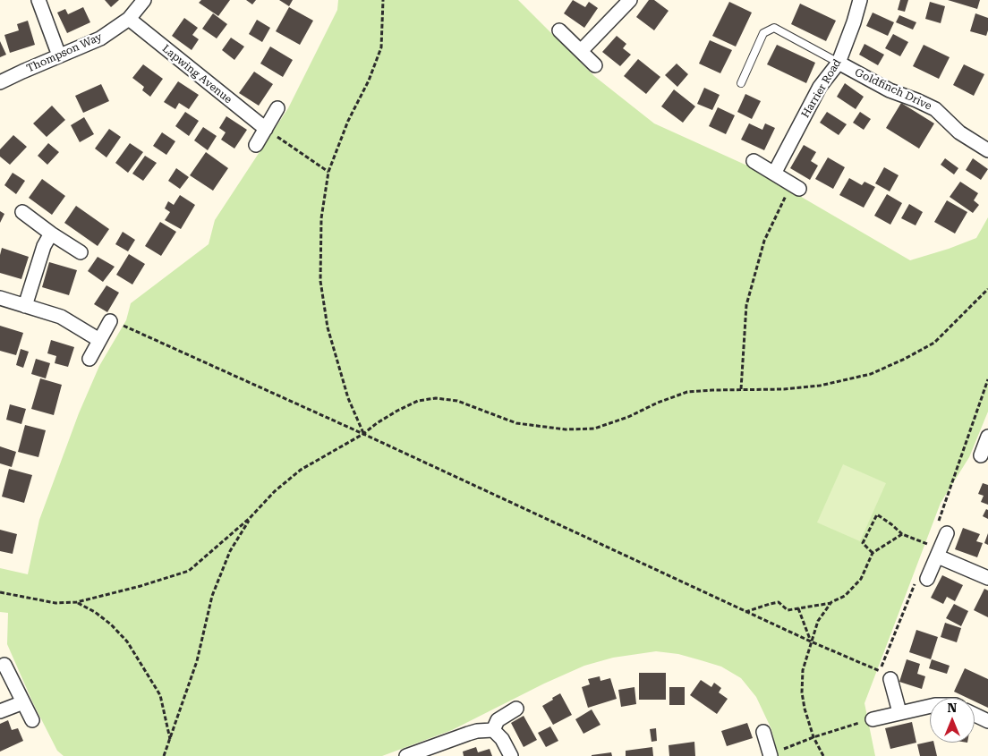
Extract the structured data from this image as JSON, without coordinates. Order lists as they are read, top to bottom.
{
  "streets": {
    "street": [
      "Thompson Way",
      "Lapwing Avenue",
      "Harrier Road",
      "Goldfinch Drive"
    ]
  },
  "crossings": [
    ["Thompson Way", "Lapwing Avenue"],
    ["Harrier Road", "Goldfinch Drive"]
  ],
  "north": "top"
}
